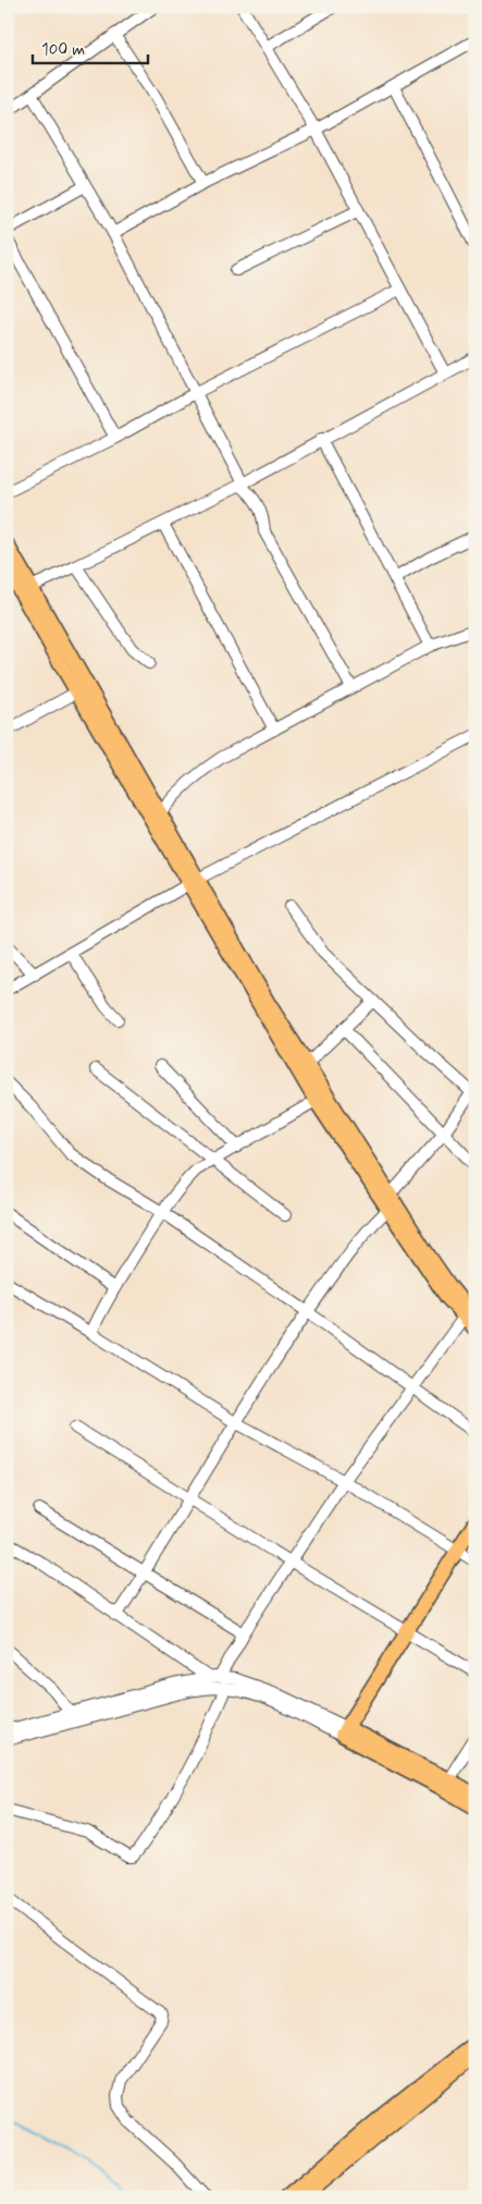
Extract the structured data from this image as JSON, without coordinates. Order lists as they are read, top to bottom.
{
  "scale_bar": "100 m"
}
